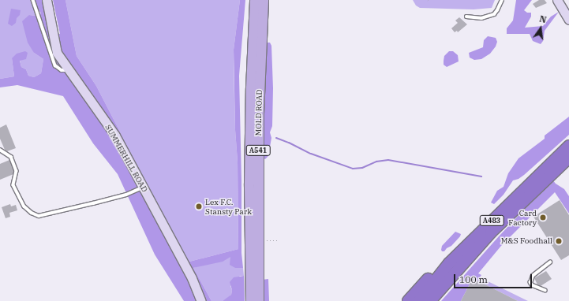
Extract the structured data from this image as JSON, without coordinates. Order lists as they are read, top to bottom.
{
  "streets": {
    "highway": ["A483"],
    "main road": ["MOLD ROAD", "A541"],
    "street": ["SUMMERHILL ROAD"]
  },
  "places": ["Lex F.C. Stansty Park", "Card Factory", "M&S Foodhall"],
  "scale_bar": "100 m",
  "north": "top"
}
